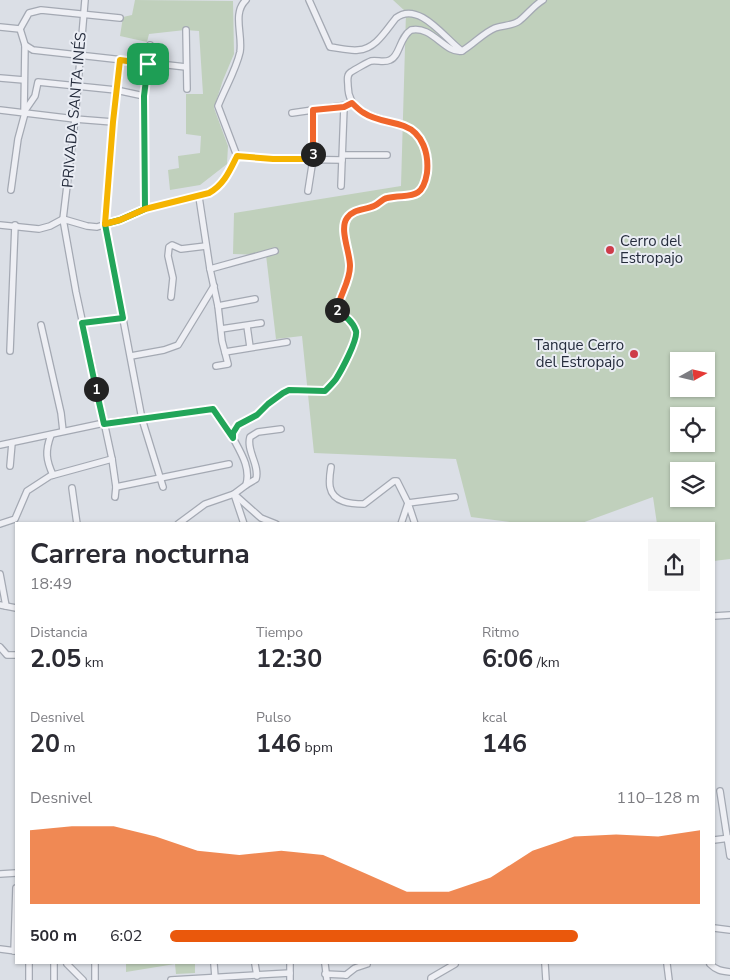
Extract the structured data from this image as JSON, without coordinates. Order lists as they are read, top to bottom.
{
  "streets": {
    "street": ["PRIVADA SANTA INÉS"]
  },
  "places": ["Cerro del Estropajo", "Tanque Cerro del Estropajo"],
  "north": "right",
  "page": {
    "pins": ["3", "2", "1"],
    "heading": ["Carrera nocturna", "18:49"],
    "stats": [
      ["Distancia", "2.05 km"],
      ["Tiempo", "12:30"],
      ["Ritmo", "6:06 /km"],
      ["Desnivel", "20 m"],
      ["Pulso", "146 bpm"],
      ["kcal", "146"]
    ],
    "chart": ["Desnivel", "110–128 m"],
    "list": [
      {
        "name": "500 m",
        "note": "6:02"
      }
    ]
  }
}
